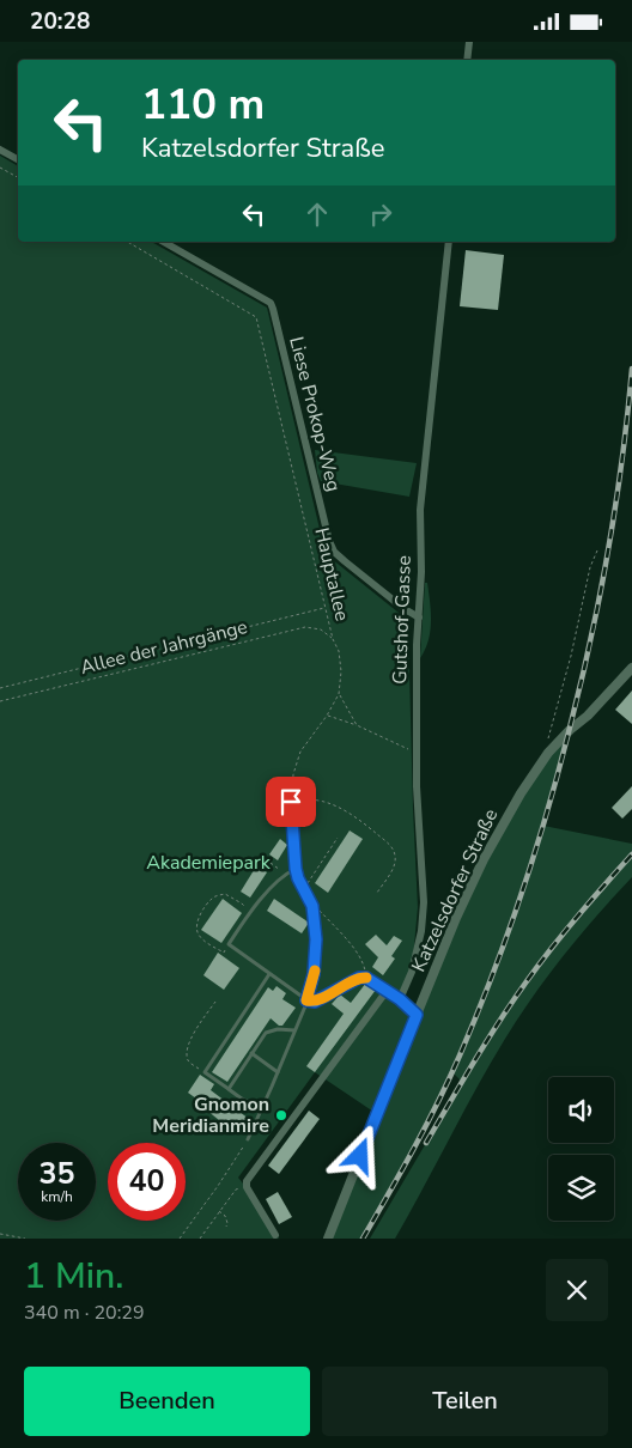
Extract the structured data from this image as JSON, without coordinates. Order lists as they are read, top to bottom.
{
  "streets": {
    "street": ["Liese Prokop-Weg", "Gutshof-Gasse", "Katzelsdorfer Straße"],
    "path": ["Hauptallee", "Allee der Jahrgänge"]
  },
  "crossings": [
    ["Liese Prokop-Weg", "Gutshof-Gasse"],
    ["Hauptallee", "Allee der Jahrgänge"]
  ],
  "parks": ["Akademiepark"],
  "places": ["Gnomon Meridianmire"],
  "page": {
    "status": "20:28",
    "turn": ["110 m", "Katzelsdorfer Straße"],
    "speed": "35 km/h",
    "limit": "40",
    "heading": ["1 Min.", "340 m · 20:29"],
    "buttons": ["Beenden", "Teilen"]
  }
}
